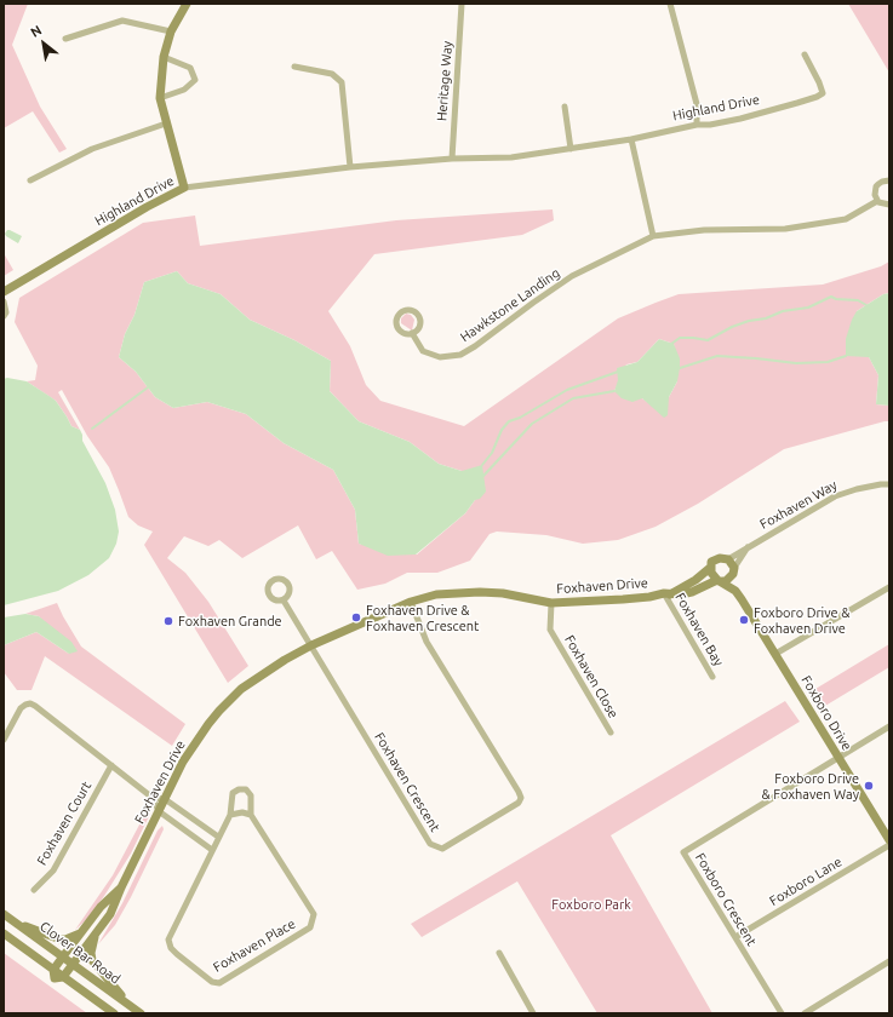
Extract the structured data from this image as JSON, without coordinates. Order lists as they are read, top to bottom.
{
  "streets": {
    "street": [
      "Heritage Way",
      "Highland Drive",
      "Hawkstone Landing",
      "Foxhaven Way",
      "Foxhaven Drive",
      "Foxhaven Bay",
      "Foxhaven Close",
      "Foxboro Drive",
      "Foxhaven Crescent",
      "Foxhaven Court",
      "Foxboro Lane",
      "Foxboro Crescent",
      "Foxhaven Place",
      "Clover Bar Road"
    ]
  },
  "crossings": [
    ["Heritage Way", "Highland Drive"],
    ["Foxhaven Way", "Foxhaven Drive"],
    ["Foxhaven Way", "Foxboro Drive"],
    ["Foxhaven Drive", "Foxhaven Bay"],
    ["Foxhaven Drive", "Foxhaven Close"],
    ["Foxhaven Drive", "Foxboro Drive"],
    ["Foxhaven Drive", "Foxhaven Crescent"],
    ["Foxhaven Drive", "Clover Bar Road"],
    ["Foxboro Drive", "Foxboro Crescent"],
    ["Foxboro Lane", "Foxboro Crescent"]
  ],
  "parks": ["Foxboro Park"],
  "places": [
    "Foxhaven Drive & Foxhaven Crescent",
    "Foxboro Drive & Foxhaven Drive",
    "Foxhaven Grande",
    "Foxboro Drive & Foxhaven Way"
  ],
  "north": "top left"
}
